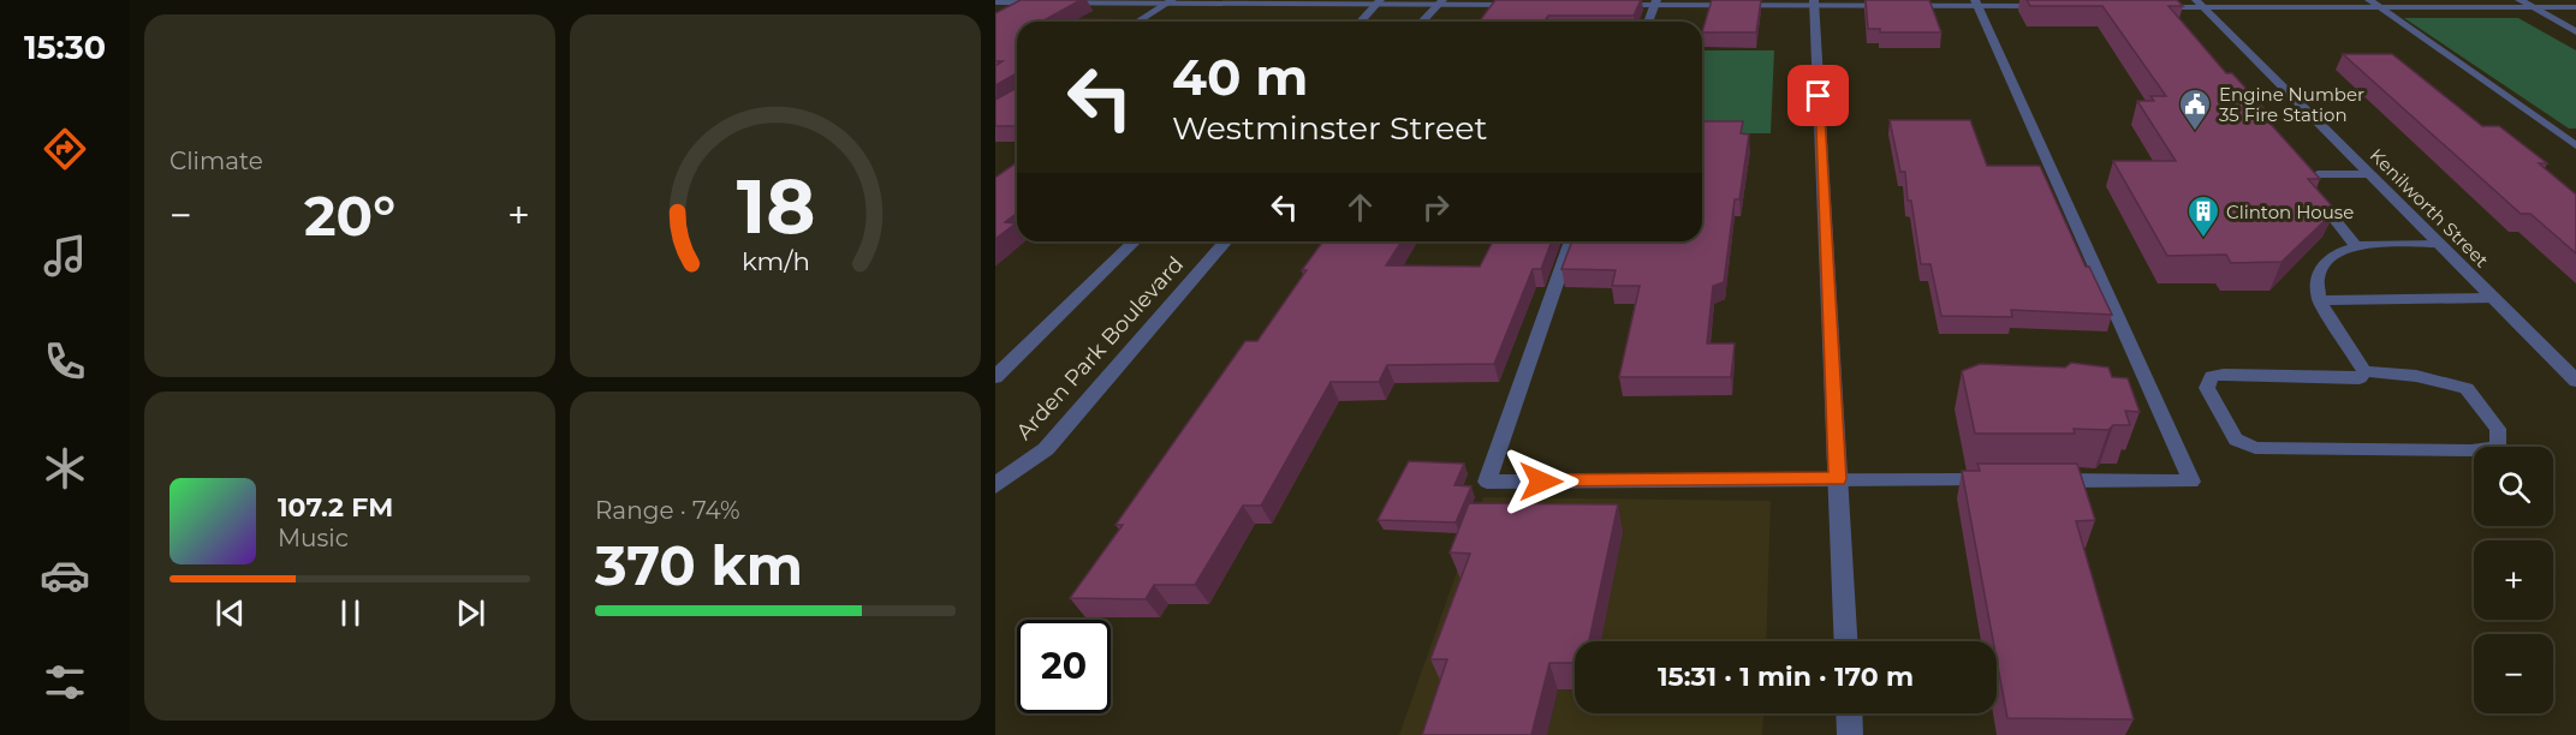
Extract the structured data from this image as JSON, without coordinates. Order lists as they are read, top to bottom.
{
  "streets": {
    "street": ["Kenilworth Street", "Arden Park Boulevard"]
  },
  "places": {
    "public building": ["Engine Number 35 Fire Station"],
    "building": ["Clinton House"]
  },
  "page": {
    "tabs": "15:30",
    "tile": [
      "Climate",
      ["Range · 74%", "370 km"]
    ],
    "turn": ["40 m", "Westminster Street"],
    "heat": ["−", "20°", "+"],
    "map_buttons": ["+", "−"],
    "song": ["107.2 FM", "Music"],
    "limit": "20",
    "trip": "15:31 · 1 min · 170 m",
    "gauge": ["18", "km/h"]
  }
}
